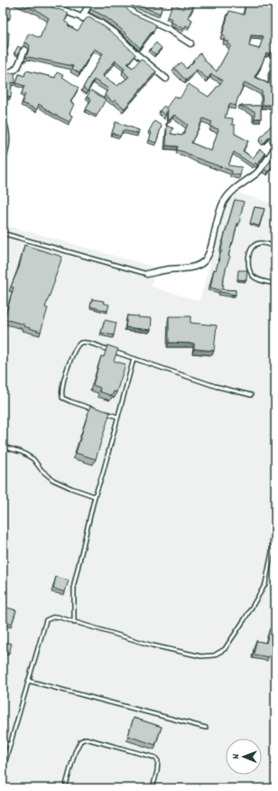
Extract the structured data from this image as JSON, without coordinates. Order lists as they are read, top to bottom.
{
  "north": "left"
}
